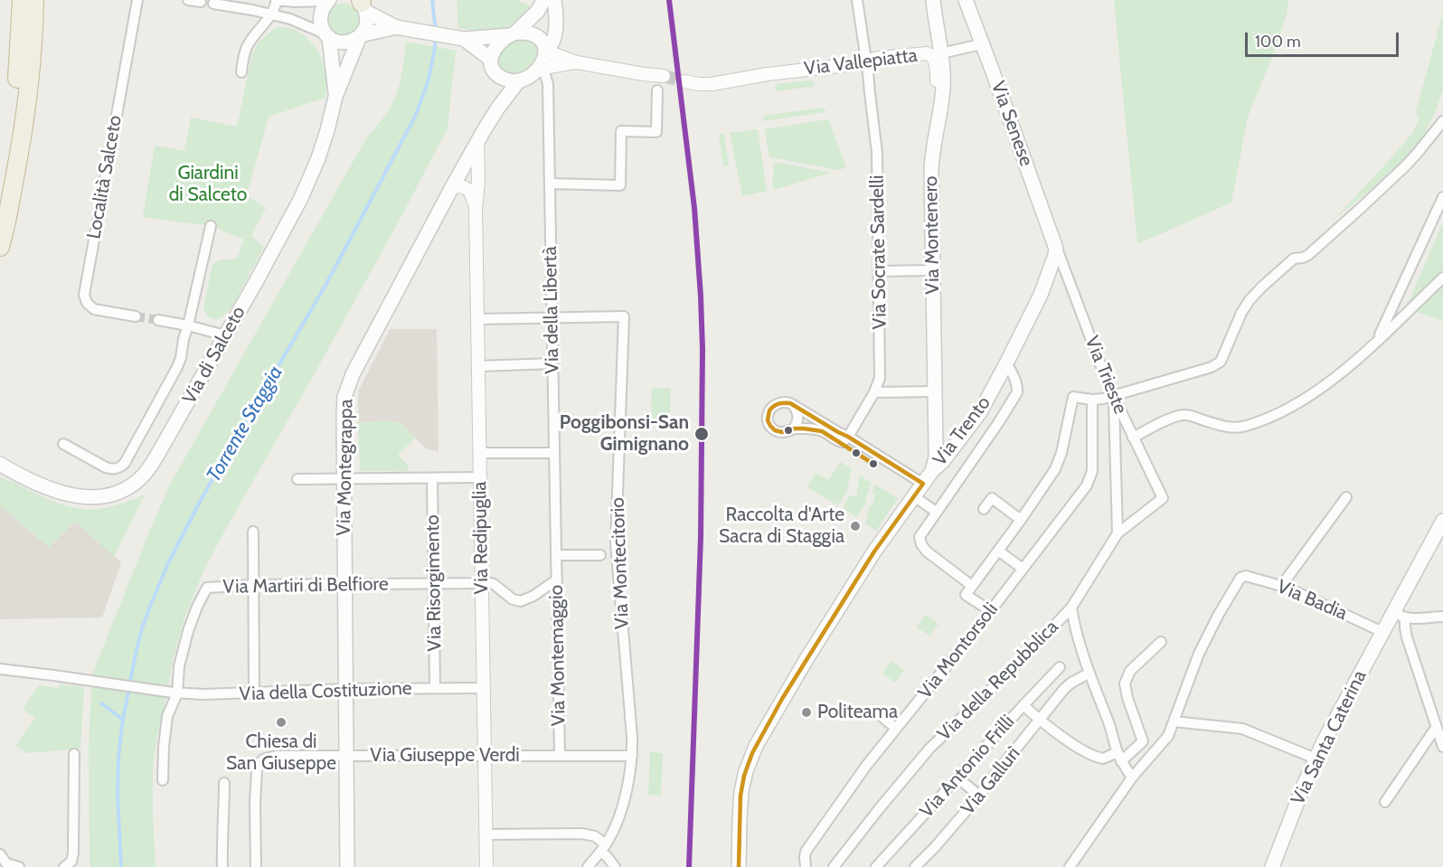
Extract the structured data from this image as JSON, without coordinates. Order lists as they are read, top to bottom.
{
  "streets": {
    "main road": [
      "Via Senese",
      "Via Montenero",
      "Via di Salceto",
      "Via Trento",
      "Via Montegrappa",
      "Via Santa Caterina"
    ],
    "street": [
      "Via Vallepiatta",
      "Località Salceto",
      "Via Socrate Sardelli",
      "Via della Libertà",
      "Via Trieste",
      "Via Redipuglia",
      "Via Montecitorio",
      "Via Risorgimento",
      "Via Martiri di Belfiore",
      "Via Badia",
      "Via Montorsoli",
      "Via Montemaggio",
      "Via della Repubblica",
      "Via della Costituzione",
      "Via Giuseppe Verdi",
      "Via Antonio Frilli",
      "Via Gallurì"
    ]
  },
  "crossings": [
    ["Via Vallepiatta", "Via Senese"],
    ["Via Vallepiatta", "Via Montenero"],
    ["Via Vallepiatta", "Via Socrate Sardelli"],
    ["Via Senese", "Via Trieste"],
    ["Via Senese", "Via Trento"],
    ["Via Montenero", "Via Trento"],
    ["Via della Libertà", "Via Montegrappa"],
    ["Via della Libertà", "Via Montecitorio"],
    ["Via della Libertà", "Via Montemaggio"],
    ["Via Trieste", "Via Trento"],
    ["Via Trieste", "Via della Repubblica"],
    ["Via Montegrappa", "Via Redipuglia"],
    ["Via Montegrappa", "Via Martiri di Belfiore"],
    ["Via Montegrappa", "Via della Costituzione"],
    ["Via Montegrappa", "Via Giuseppe Verdi"],
    ["Via Redipuglia", "Via Montecitorio"],
    ["Via Redipuglia", "Via Martiri di Belfiore"],
    ["Via Redipuglia", "Via della Costituzione"],
    ["Via Redipuglia", "Via Giuseppe Verdi"],
    ["Via Montecitorio", "Via Giuseppe Verdi"],
    ["Via Risorgimento", "Via Martiri di Belfiore"],
    ["Via Risorgimento", "Via della Costituzione"],
    ["Via Martiri di Belfiore", "Via della Costituzione"],
    ["Via Badia", "Via Santa Caterina"],
    ["Via Montemaggio", "Via Giuseppe Verdi"]
  ],
  "water": ["Torrente Staggia"],
  "parks": ["Giardini di Salceto"],
  "places": [
    "Poggibonsi-San Gimignano",
    "Raccolta d'Arte Sacra di Staggia",
    "Politeama",
    "Chiesa di San Giuseppe"
  ],
  "scale_bar": "100 m"
}
